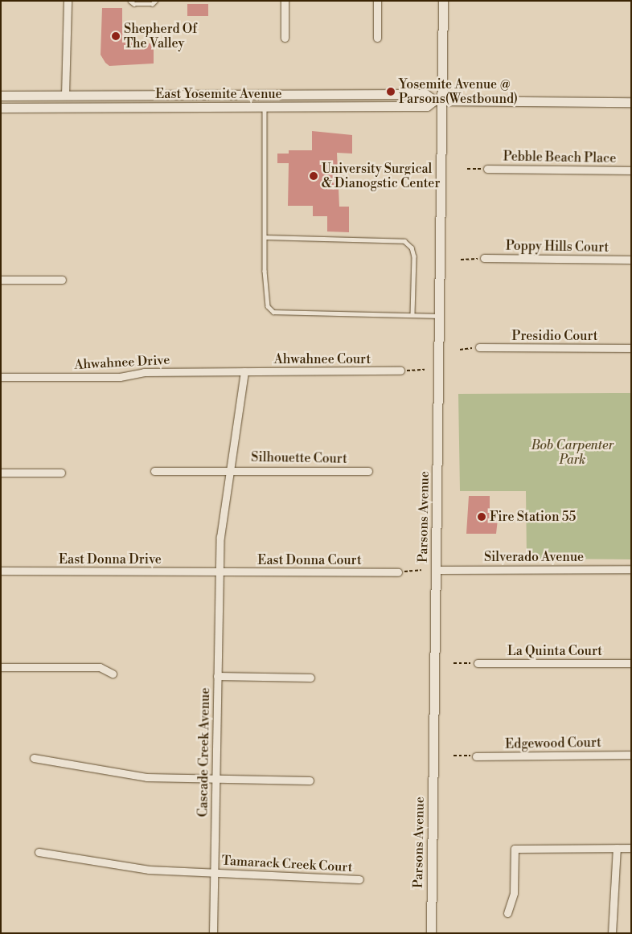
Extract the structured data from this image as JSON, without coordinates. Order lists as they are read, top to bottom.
{
  "streets": {
    "main road": ["East Yosemite Avenue", "Parsons Avenue"],
    "street": [
      "Pebble Beach Place",
      "Poppy Hills Court",
      "Presidio Court",
      "Ahwahnee Court",
      "Ahwahnee Drive",
      "Silhouette Court",
      "Silverado Avenue",
      "East Donna Drive",
      "East Donna Court",
      "La Quinta Court",
      "Edgewood Court",
      "Cascade Creek Avenue",
      "Tamarack Creek Court"
    ]
  },
  "crossings": [
    ["East Yosemite Avenue", "Parsons Avenue"],
    ["Ahwahnee Court", "Ahwahnee Drive"],
    ["Ahwahnee Court", "Cascade Creek Avenue"],
    ["Ahwahnee Drive", "Cascade Creek Avenue"],
    ["Silhouette Court", "Cascade Creek Avenue"],
    ["Parsons Avenue", "Silverado Avenue"],
    ["East Donna Drive", "East Donna Court"],
    ["East Donna Drive", "Cascade Creek Avenue"],
    ["East Donna Court", "Cascade Creek Avenue"],
    ["Cascade Creek Avenue", "Tamarack Creek Court"]
  ],
  "parks": ["Bob Carpenter Park"],
  "places": [
    "Shepherd Of The Valley",
    "Yosemite Avenue @ Parsons(Westbound)",
    "University Surgical & Dianogstic Center",
    "Fire Station 55"
  ]
}
